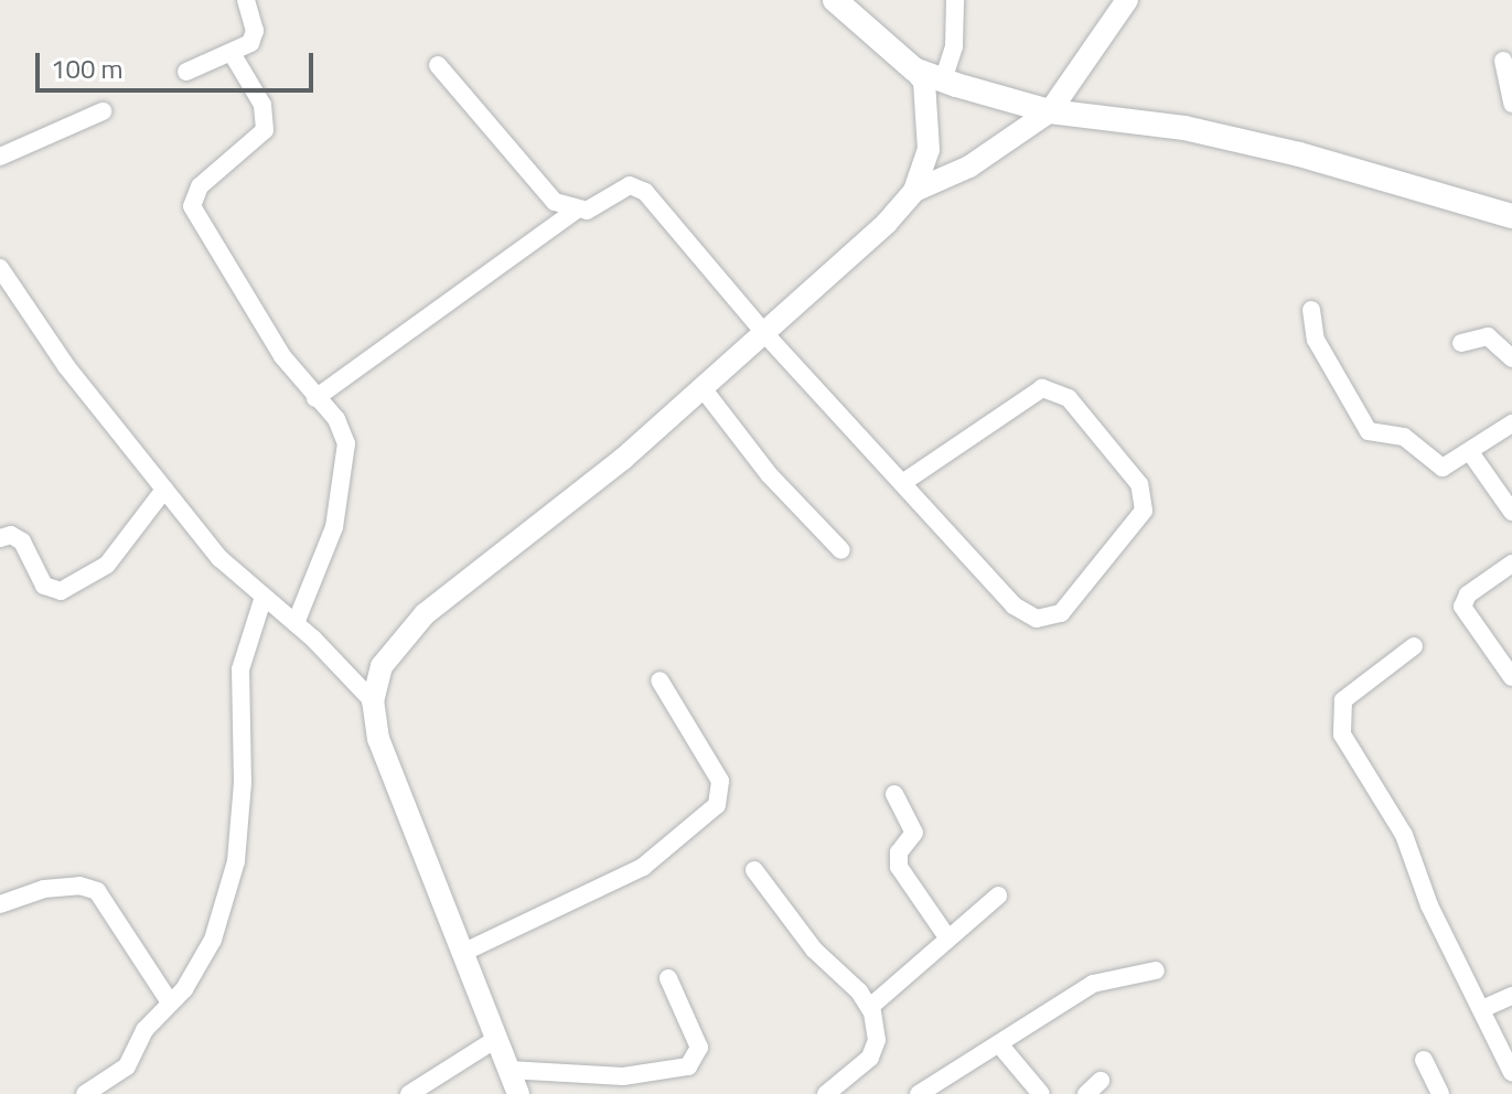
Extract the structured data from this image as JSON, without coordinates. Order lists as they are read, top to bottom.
{
  "scale_bar": "100 m"
}
